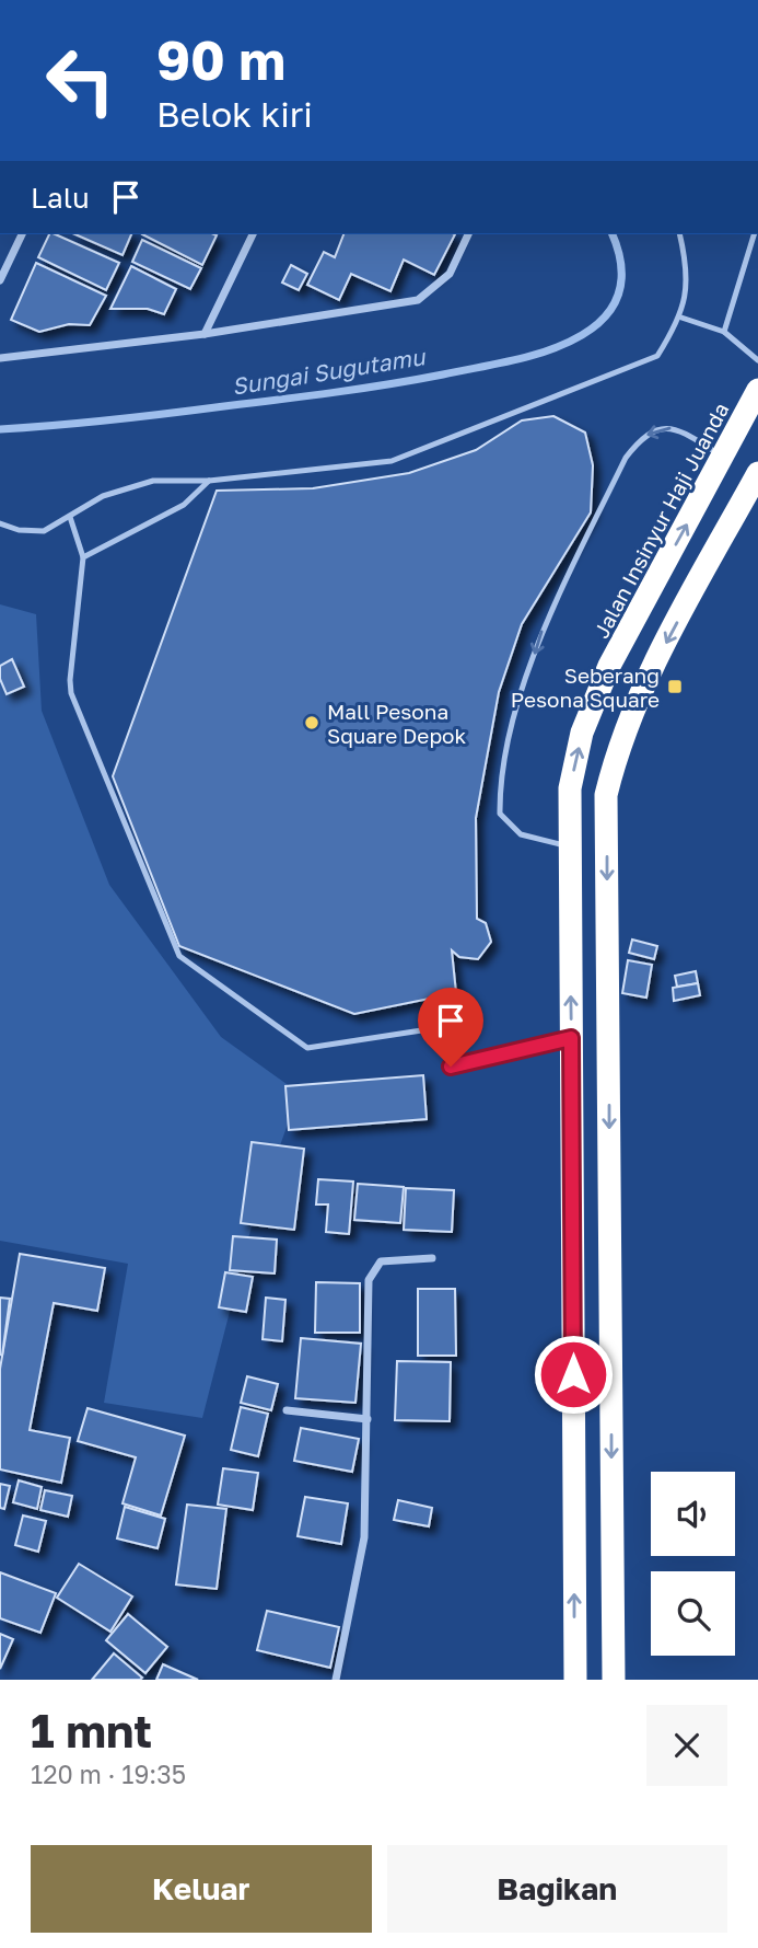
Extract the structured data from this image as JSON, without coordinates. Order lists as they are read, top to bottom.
{
  "streets": {
    "highway": ["Jalan Insinyur Haji Juanda"]
  },
  "water": ["Sungai Sugutamu"],
  "places": {
    "transit": ["Seberang Pesona Square"],
    "other": ["Mall Pesona Square Depok"]
  },
  "page": {
    "turn": ["90 m", "Belok kiri"],
    "then": "Lalu",
    "heading": ["1 mnt", "120 m · 19:35"],
    "buttons": ["Keluar", "Bagikan"]
  }
}
